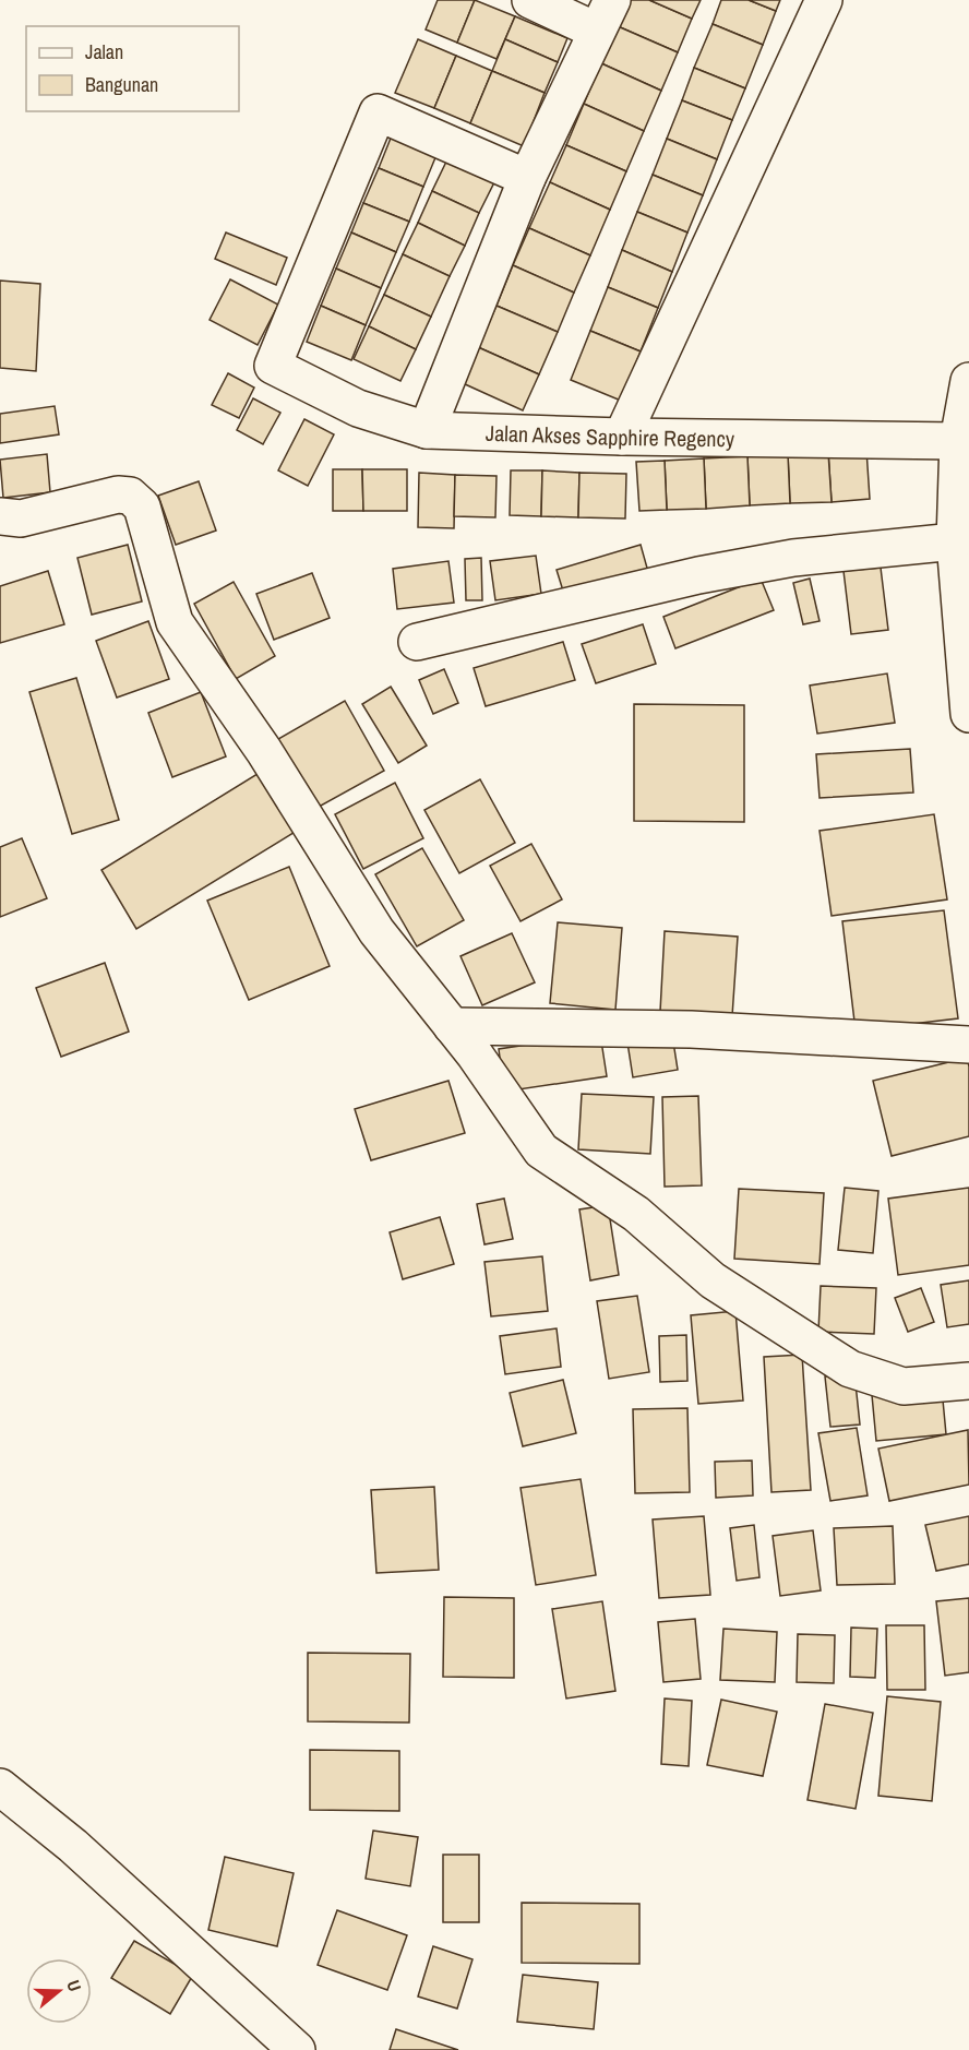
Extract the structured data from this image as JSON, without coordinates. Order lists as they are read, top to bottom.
{
  "streets": {
    "street": ["Jalan Akses Sapphire Regency"]
  },
  "legend": ["Jalan", "Bangunan"],
  "north": "right"
}
